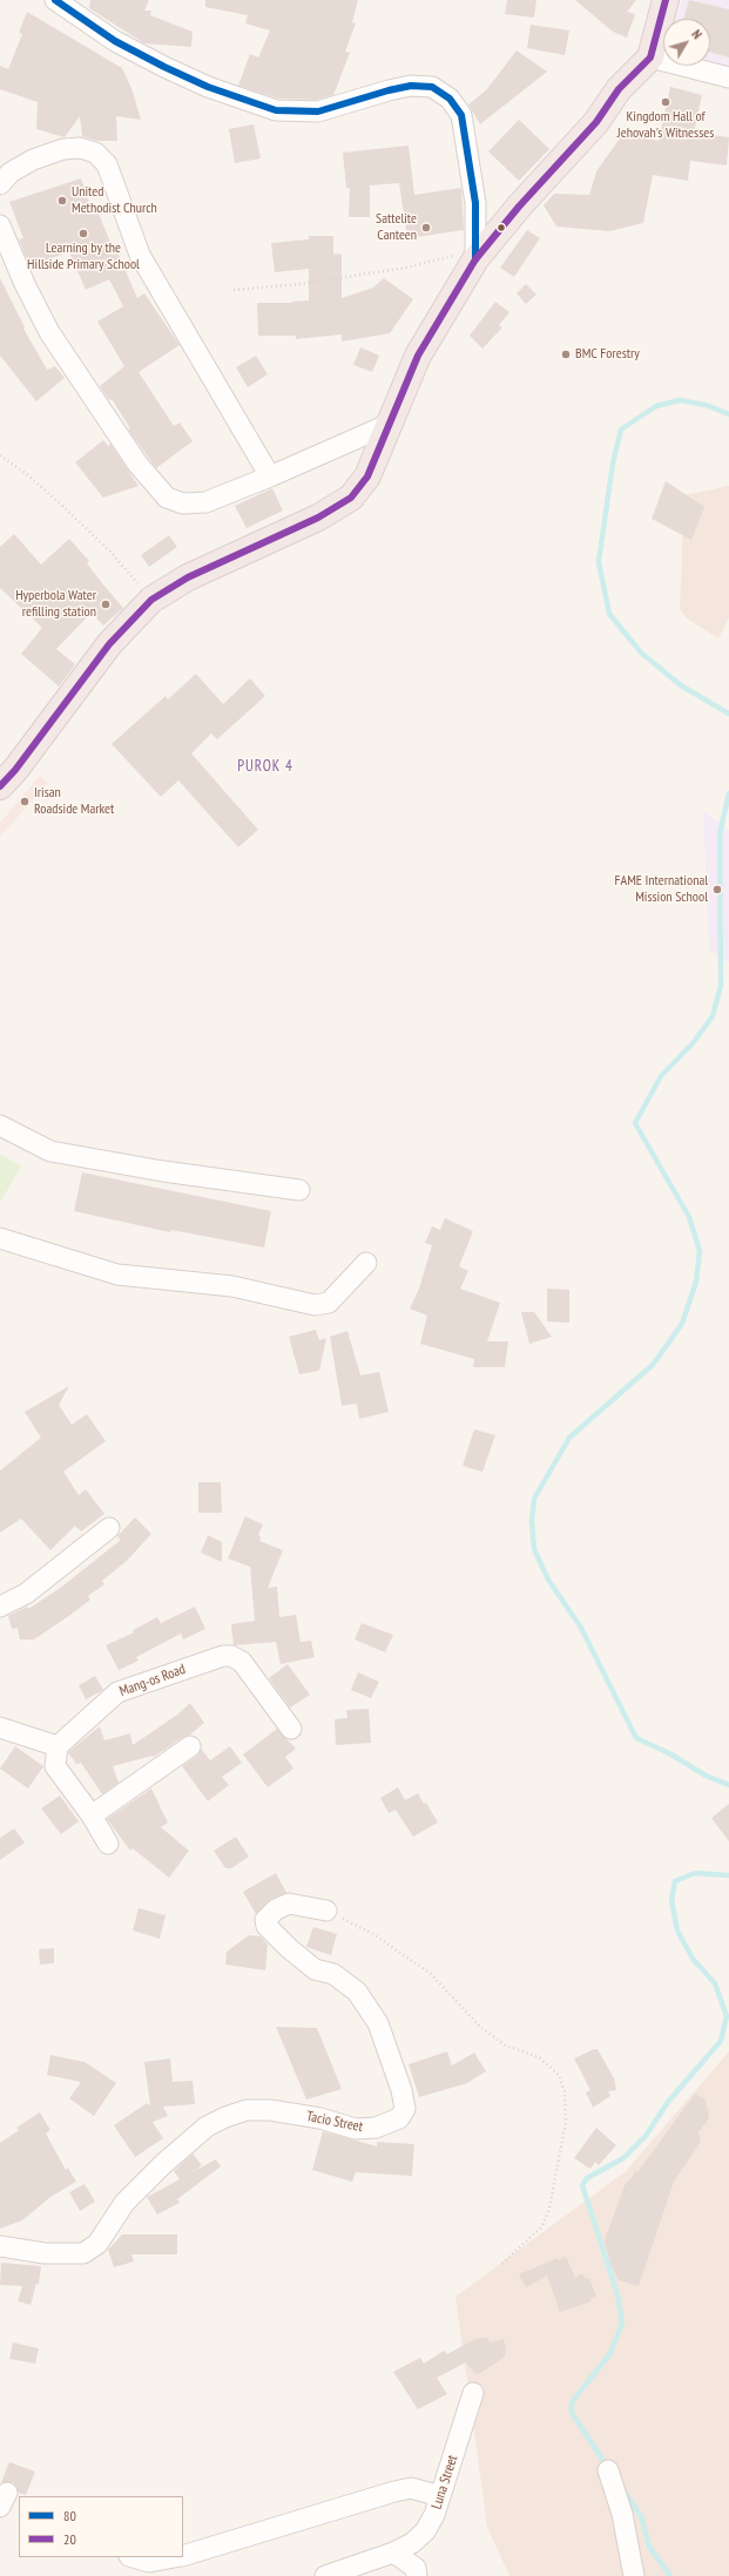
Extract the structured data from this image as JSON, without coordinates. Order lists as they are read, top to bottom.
{
  "streets": {
    "street": ["Mang-os Road", "Tacio Street", "Luna Street"]
  },
  "districts": ["PUROK 4"],
  "places": [
    "Kingdom Hall of Jehovah's Witnesses",
    "United Methodist Church",
    "Sattelite Canteen",
    "Learning by the Hillside Primary School",
    "BMC Forestry",
    "Hyperbola Water refilling station",
    "Irisan Roadside Market",
    "FAME International Mission School"
  ],
  "lines": ["transit line 80", "transit line 20"],
  "legend": ["80", "20"],
  "north": "top right"
}
